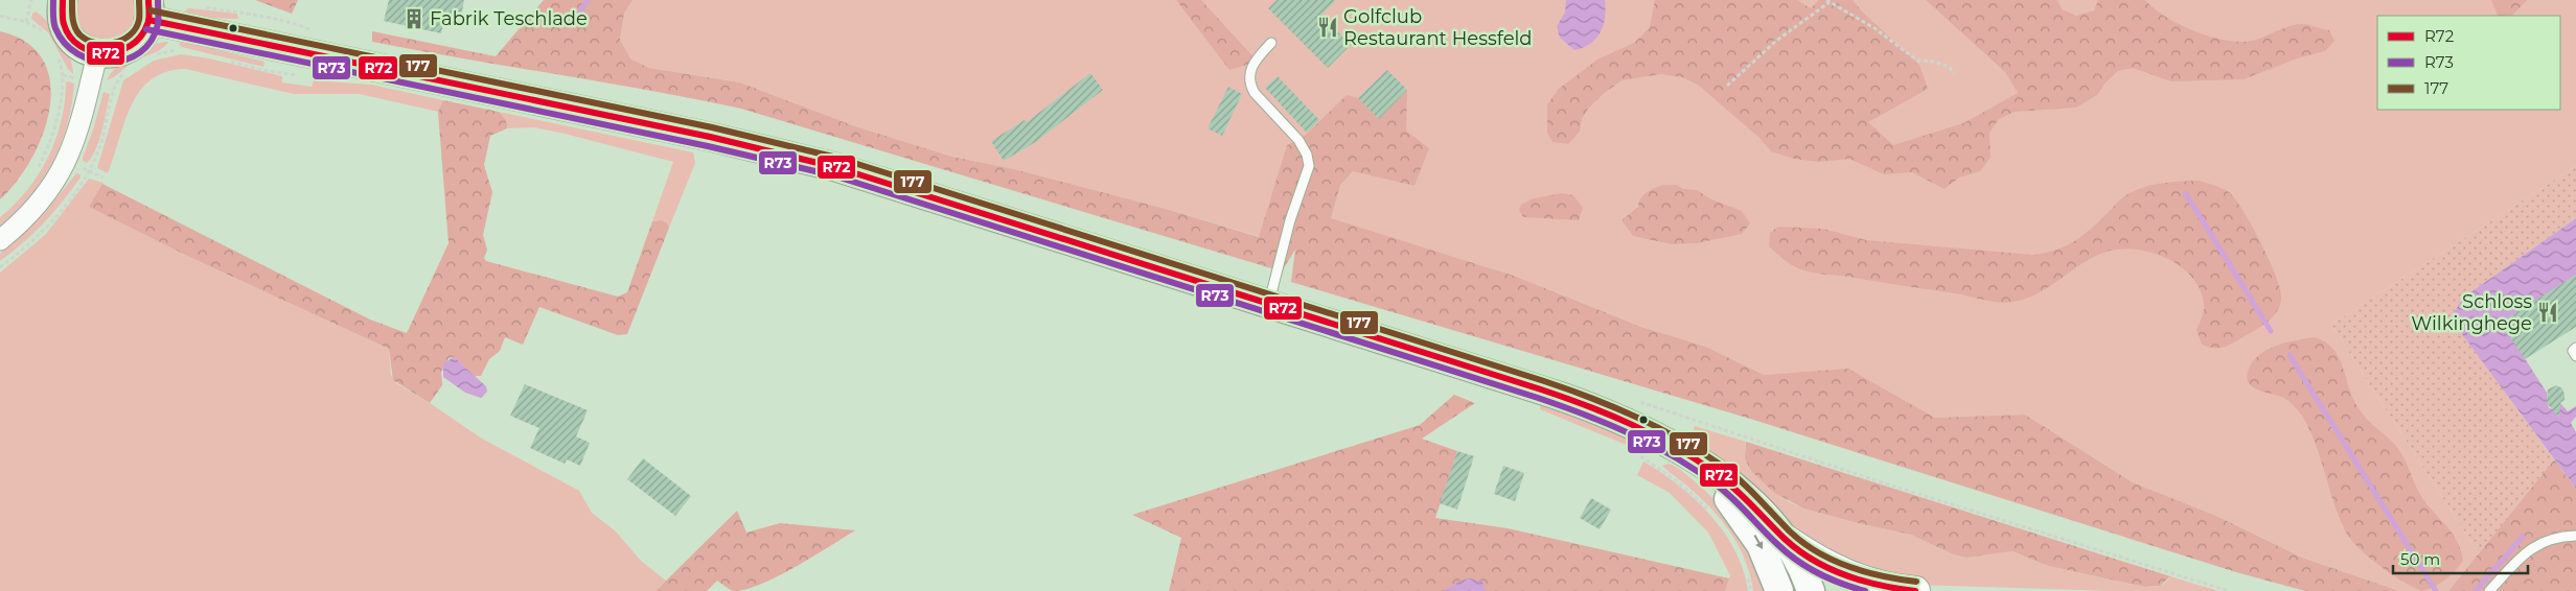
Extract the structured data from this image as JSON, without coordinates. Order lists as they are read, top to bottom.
{
  "places": {
    "building": ["Fabrik Teschlade"],
    "restaurant": ["Golfclub Restaurant Hessfeld", "Schloss Wilkinghege"]
  },
  "lines": ["transit line R72", "transit line R73", "transit line 177"],
  "legend": ["R72", "R73", "177"],
  "scale_bar": "50 m"
}
